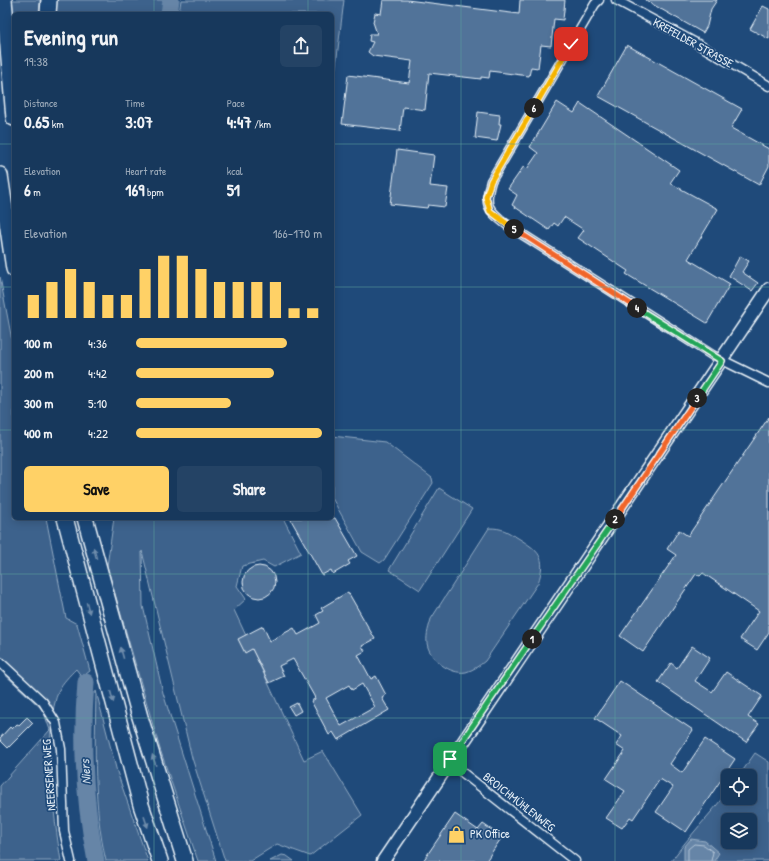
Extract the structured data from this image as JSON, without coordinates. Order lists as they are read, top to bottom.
{
  "streets": {
    "street": ["KREFELDER STRASSE", "NEERSENER WEG", "BROICHMÜHLENWEG"]
  },
  "water": ["Niers"],
  "places": {
    "shop": ["PK Office"]
  },
  "page": {
    "heading": ["Evening run", "19:38"],
    "stats": [
      ["Distance", "0.65 km"],
      ["Time", "3:07"],
      ["Pace", "4:47 /km"],
      ["Elevation", "6 m"],
      ["Heart rate", "169 bpm"],
      ["kcal", "51"]
    ],
    "pins": [
      "6",
      "5",
      "4",
      "3",
      "2",
      "1"
    ],
    "chart": ["Elevation", "166–170 m"],
    "list": [
      {
        "name": "100 m",
        "note": "4:36"
      },
      {
        "name": "200 m",
        "note": "4:42"
      },
      {
        "name": "300 m",
        "note": "5:10"
      },
      {
        "name": "400 m",
        "note": "4:22"
      }
    ],
    "buttons": ["Save", "Share"]
  }
}
